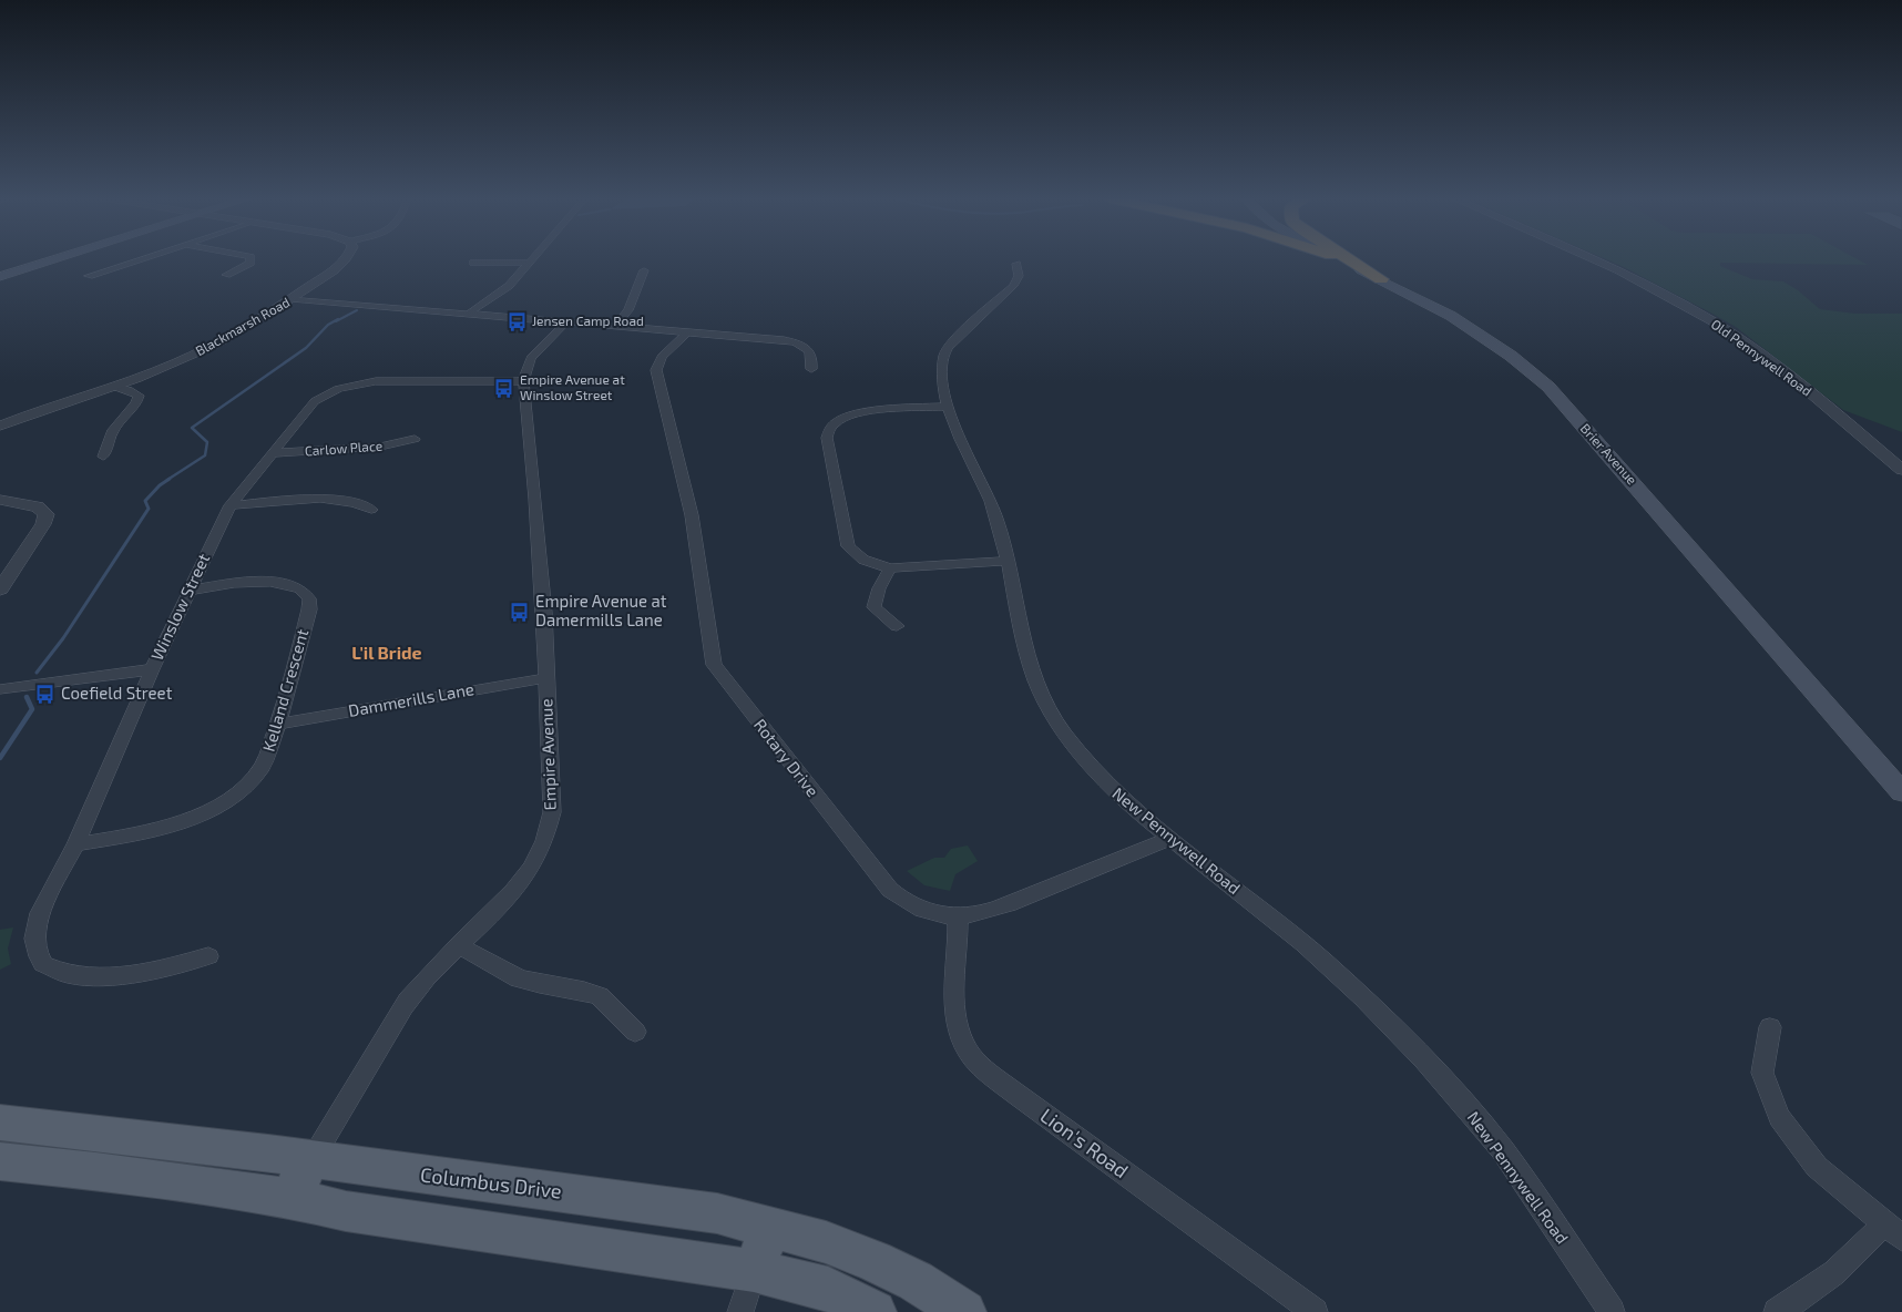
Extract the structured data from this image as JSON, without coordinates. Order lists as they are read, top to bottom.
{
  "streets": {
    "main road": ["Brier Avenue", "Columbus Drive"],
    "street": [
      "Blackmarsh Road",
      "Old Pennywell Road",
      "Carlow Place",
      "Winslow Street",
      "Kelland Crescent",
      "Dammerills Lane",
      "Empire Avenue",
      "Rotary Drive",
      "New Pennywell Road",
      "Lion's Road"
    ]
  },
  "crossings": [
    ["Carlow Place", "Winslow Street"],
    ["Winslow Street", "Kelland Crescent"],
    ["Winslow Street", "Empire Avenue"],
    ["Kelland Crescent", "Dammerills Lane"],
    ["Dammerills Lane", "Empire Avenue"],
    ["Empire Avenue", "Columbus Drive"],
    ["Rotary Drive", "New Pennywell Road"],
    ["Rotary Drive", "Lion's Road"]
  ],
  "districts": ["L'il Bride"],
  "places": {
    "bus stop": [
      "Jensen Camp Road",
      "Empire Avenue at Winslow Street",
      "Empire Avenue at Damermills Lane",
      "Coefield Street"
    ]
  }
}
